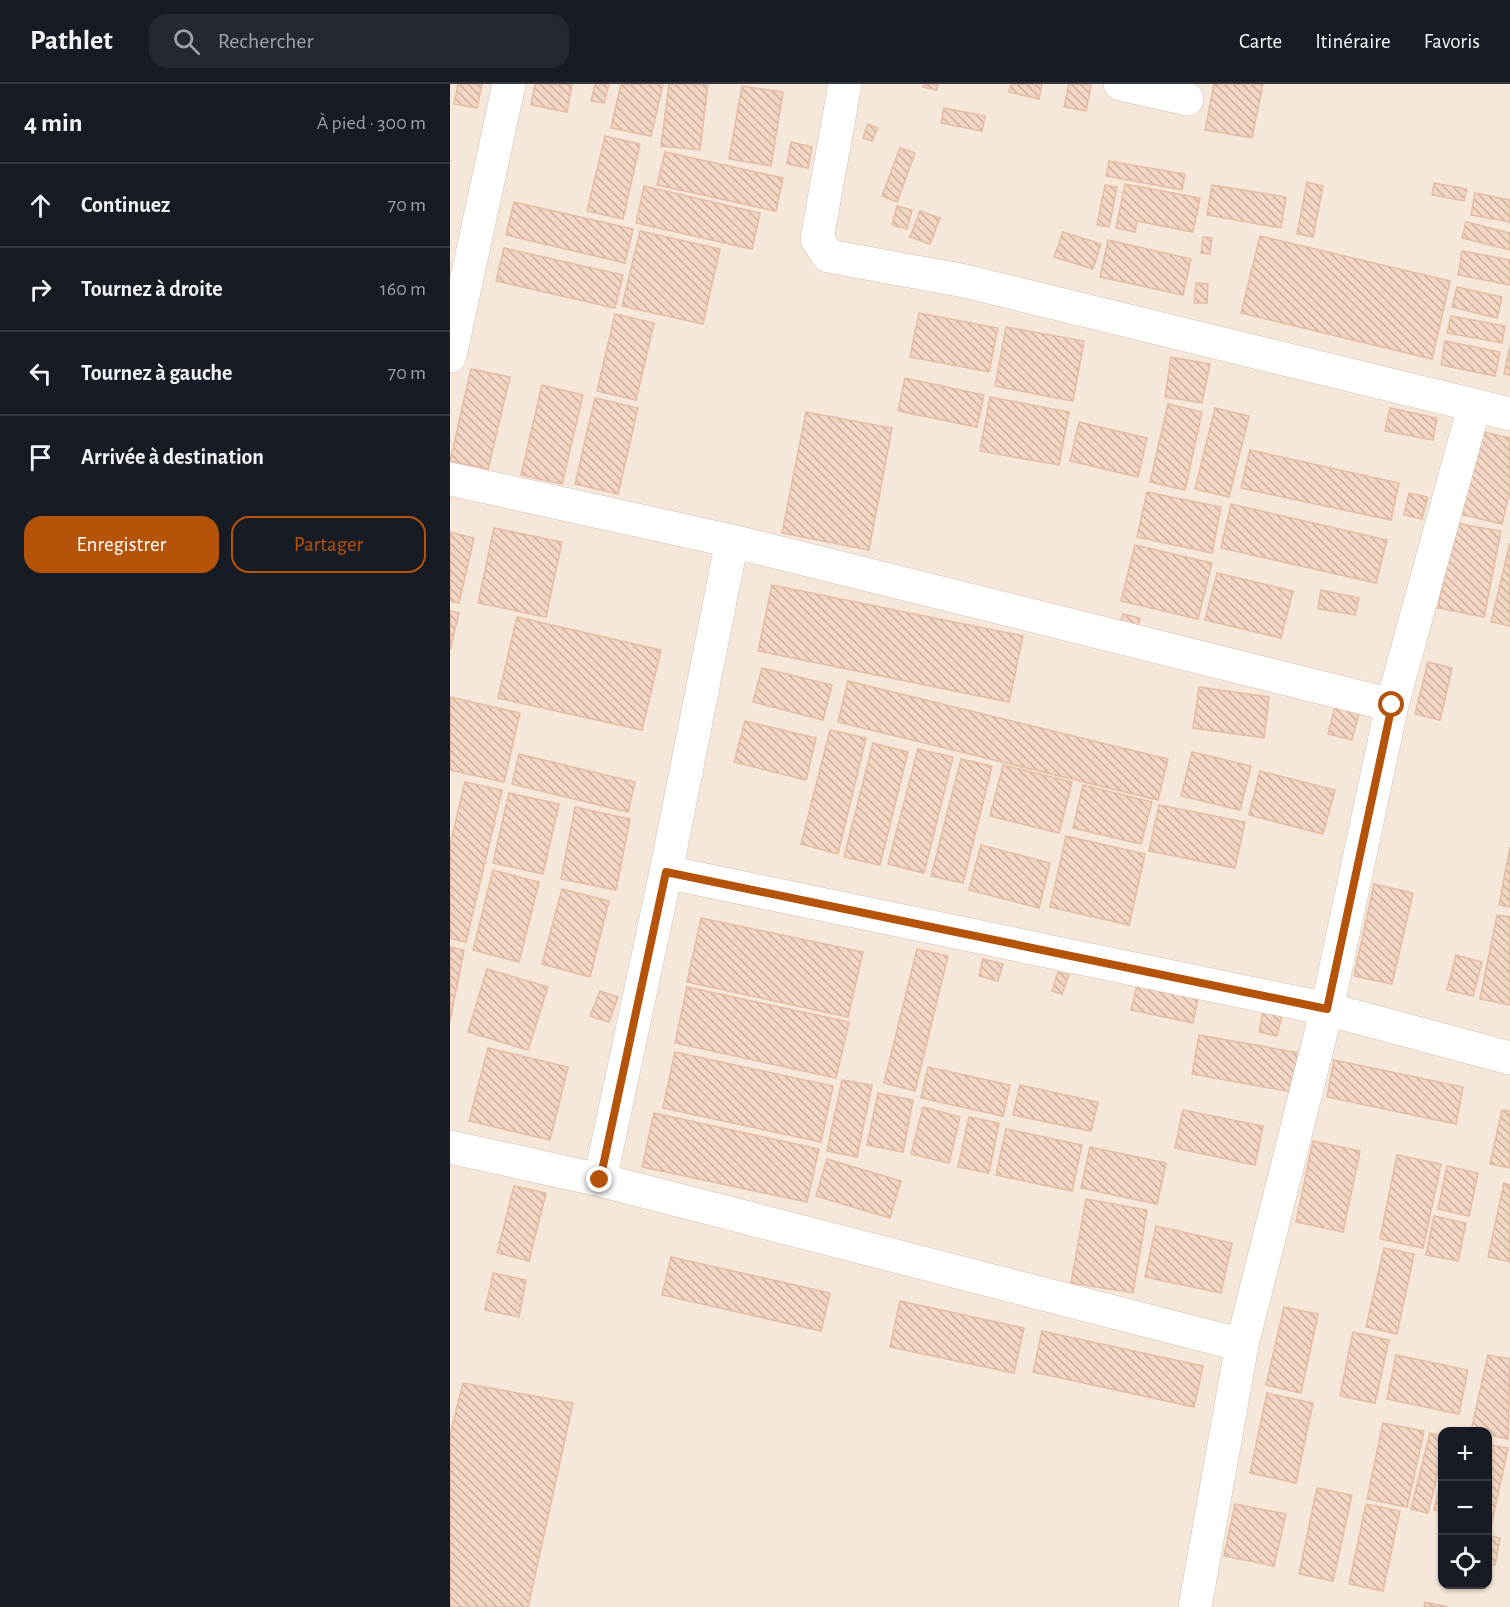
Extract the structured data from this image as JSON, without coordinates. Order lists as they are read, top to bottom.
{
  "page": {
    "header": "Pathlet",
    "search": "Rechercher",
    "nav": ["Carte", "Itinéraire", "Favoris"],
    "heading": ["4 min", "À pied · 300 m"],
    "list": [
      ["Continuez", "70 m"],
      ["Tournez à droite", "160 m"],
      ["Tournez à gauche", "70 m"],
      "Arrivée à destination"
    ],
    "buttons": ["Enregistrer", "Partager"],
    "map_buttons": ["+", "−"]
  }
}
